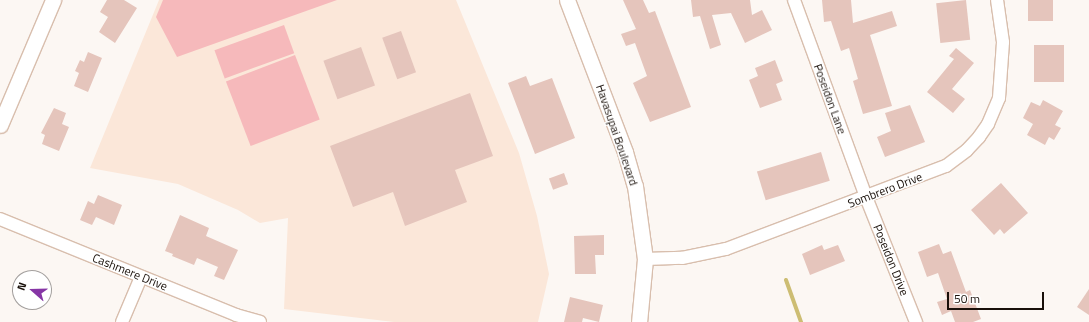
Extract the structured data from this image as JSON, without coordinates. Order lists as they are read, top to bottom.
{
  "streets": {
    "street": [
      "Poseidon Lane",
      "Havasupai Boulevard",
      "Sombrero Drive",
      "Poseidon Drive",
      "Cashmere Drive"
    ]
  },
  "crossings": [
    ["Poseidon Lane", "Sombrero Drive"],
    ["Poseidon Lane", "Poseidon Drive"],
    ["Havasupai Boulevard", "Sombrero Drive"],
    ["Sombrero Drive", "Poseidon Drive"]
  ],
  "scale_bar": "50 m",
  "north": "left"
}
